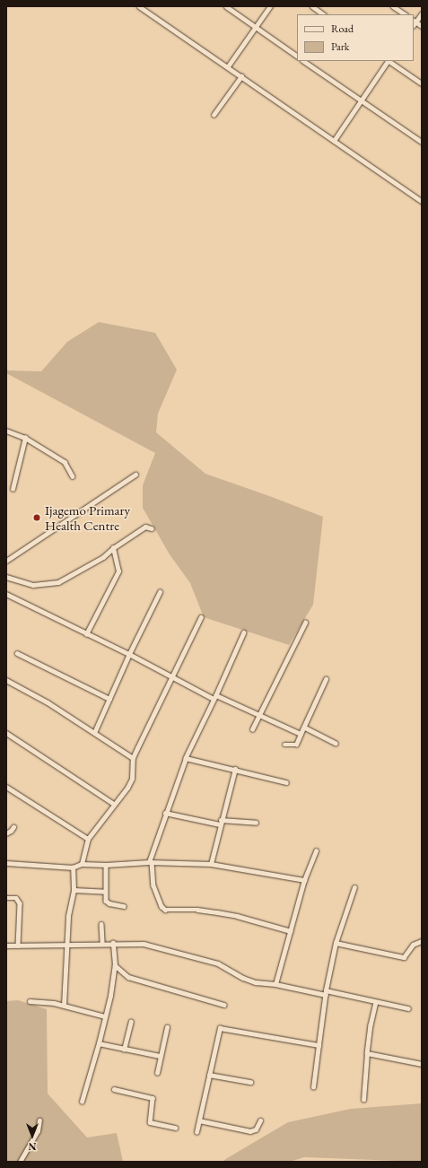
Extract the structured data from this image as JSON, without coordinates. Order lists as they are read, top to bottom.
{
  "places": ["Ijagemo Primary Health Centre"],
  "legend": ["Road", "Park"],
  "north": "bottom"
}
